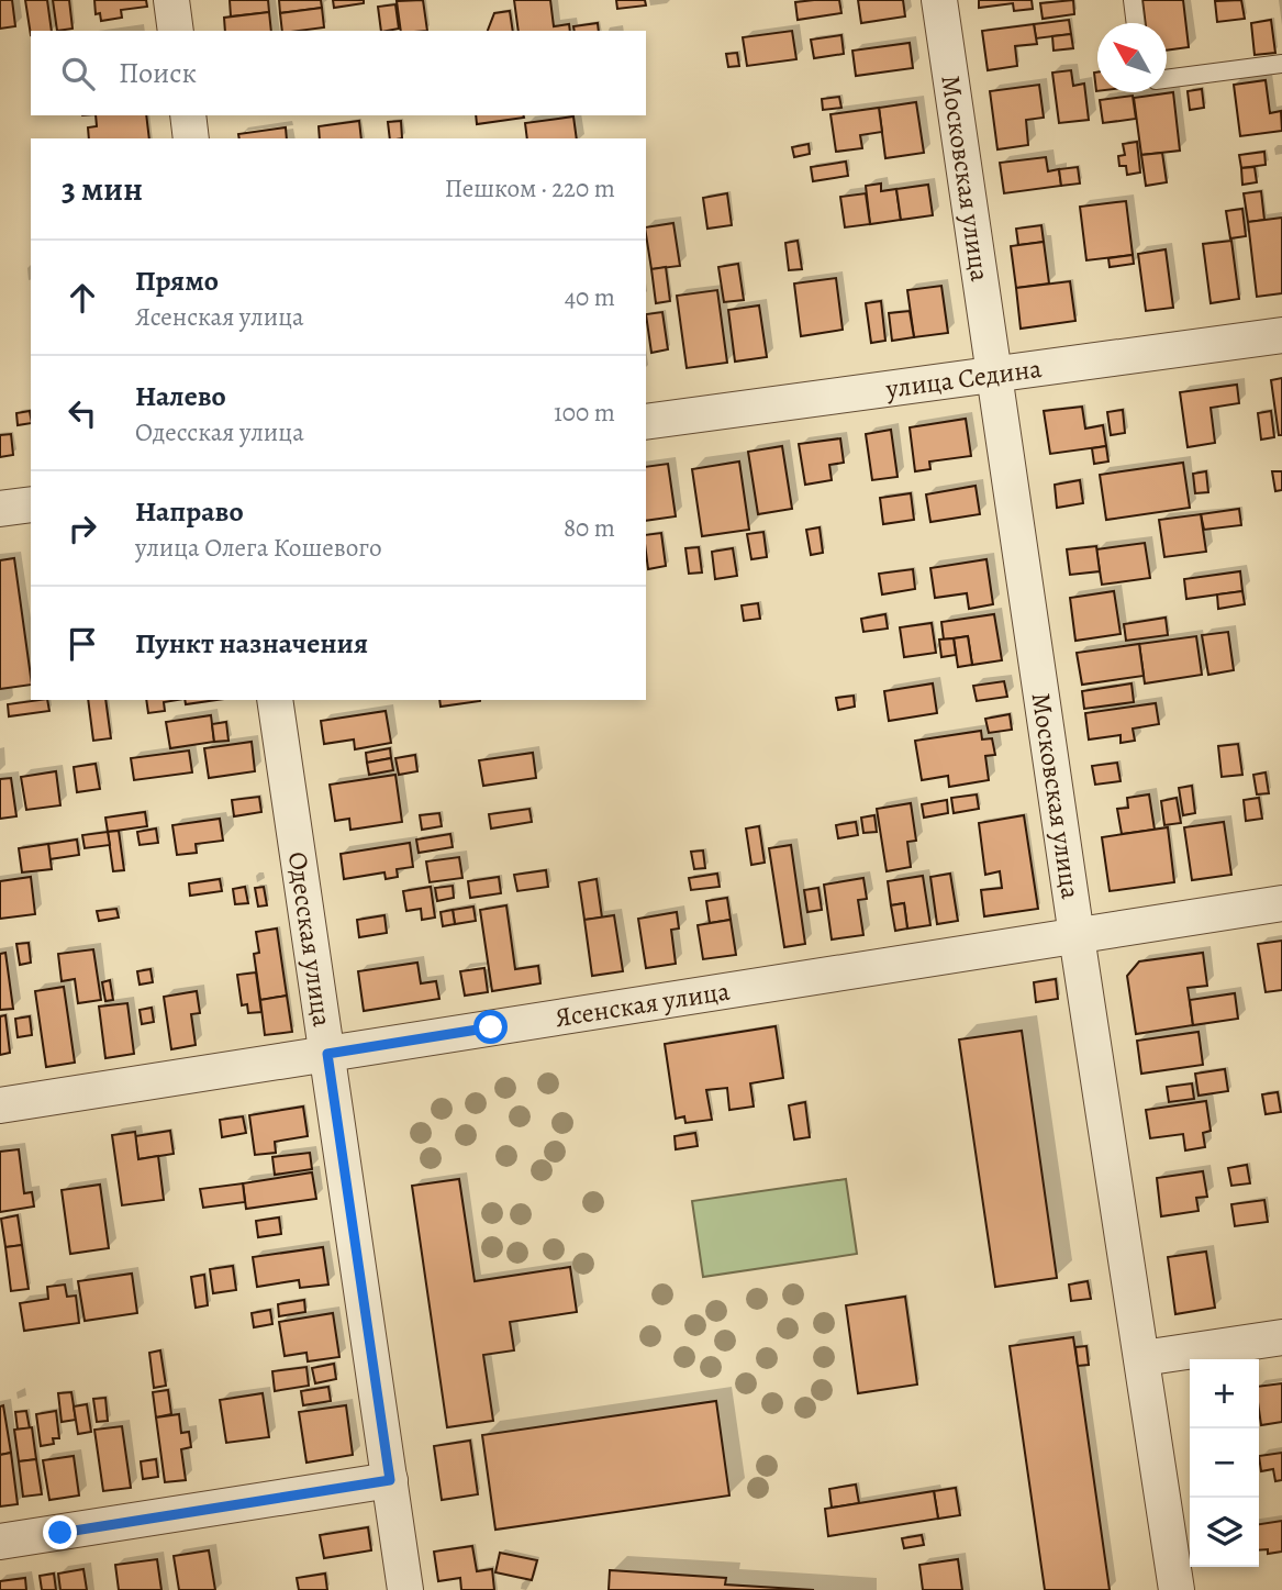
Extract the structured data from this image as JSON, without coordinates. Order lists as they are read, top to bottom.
{
  "streets": {
    "street": [
      "Московская улица",
      "улица Седина",
      "Одесская улица",
      "Ясенская улица"
    ]
  },
  "crossings": [
    ["Московская улица", "улица Седина"],
    ["Московская улица", "Ясенская улица"],
    ["Одесская улица", "Ясенская улица"]
  ],
  "north": "top left",
  "page": {
    "search": "Поиск",
    "heading": ["3 мин", "Пешком · 220 m"],
    "list": [
      ["Прямо", "Ясенская улица", "40 m"],
      ["Налево", "Одесская улица", "100 m"],
      ["Направо", "улица Олега Кошевого", "80 m"],
      "Пункт назначения"
    ],
    "map_buttons": ["+", "−"]
  }
}
